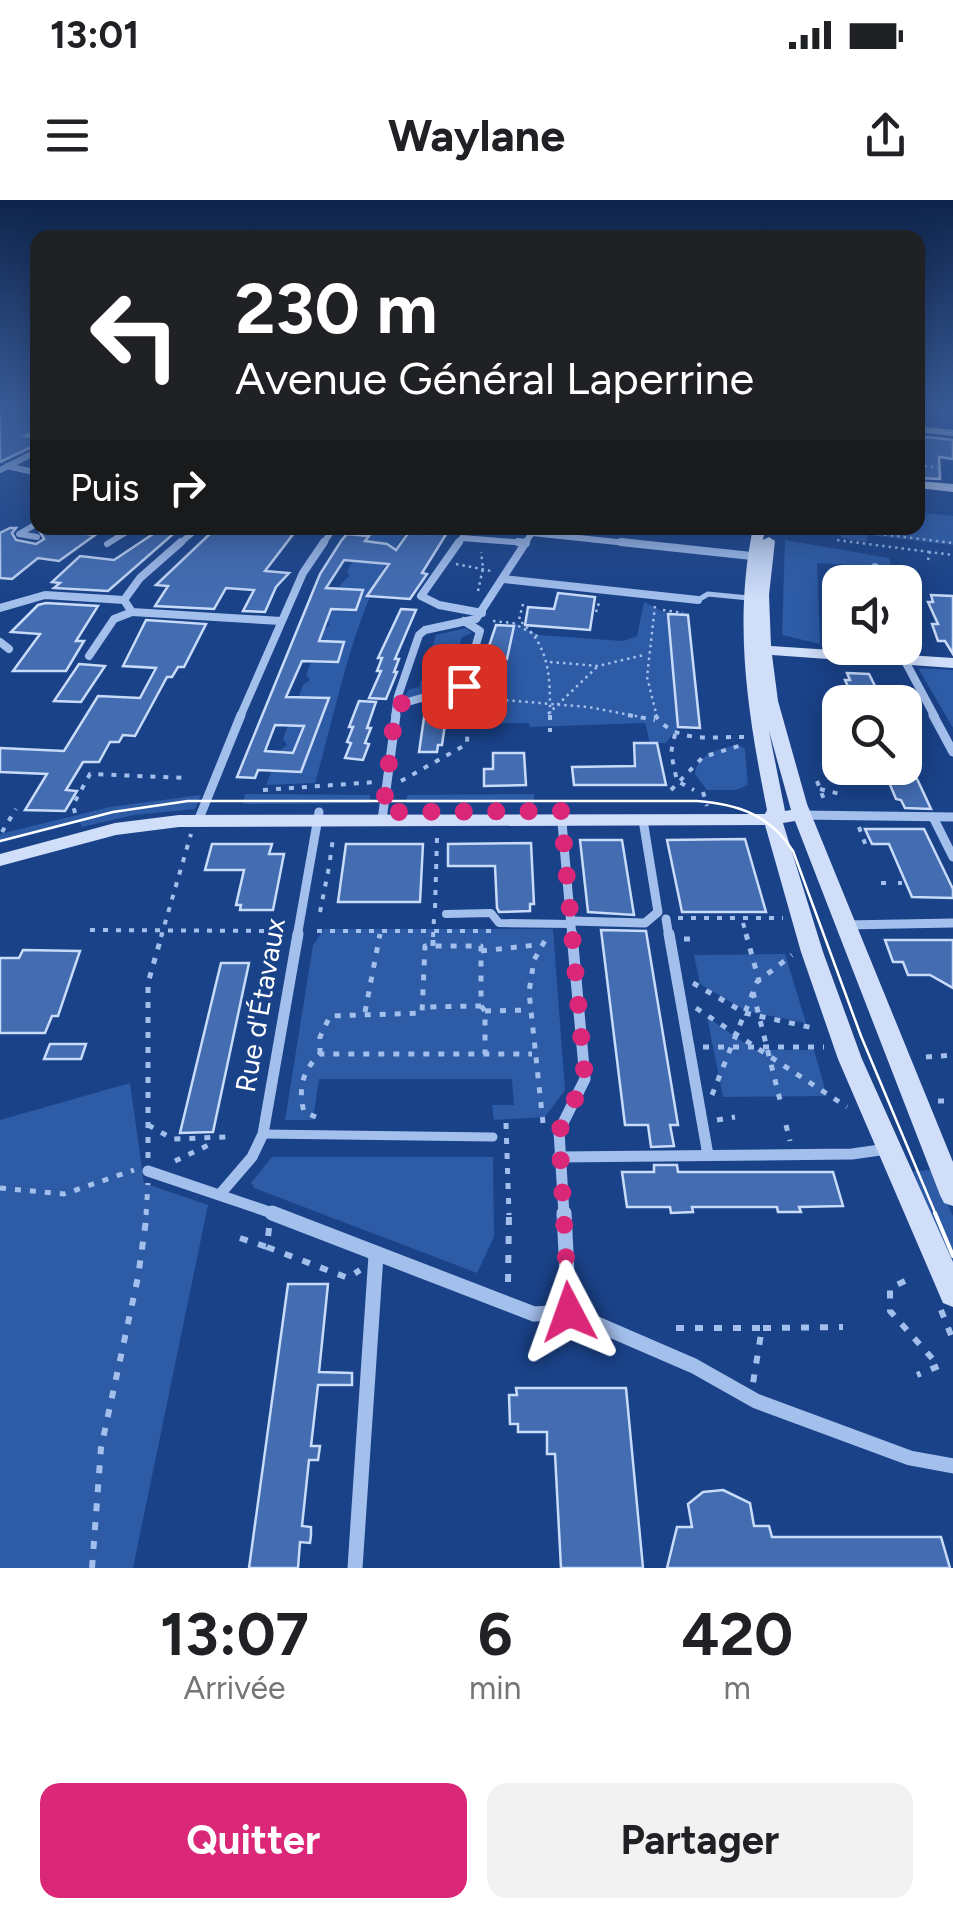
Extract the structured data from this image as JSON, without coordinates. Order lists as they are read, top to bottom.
{
  "streets": {
    "street": ["Rue d'Étavaux"]
  },
  "page": {
    "status": "13:01",
    "header": "Waylane",
    "turn": ["230 m", "Avenue Général Laperrine"],
    "then": "Puis",
    "eta": [
      "13:07",
      "Arrivée",
      "6",
      "min",
      "420",
      "m"
    ],
    "buttons": ["Quitter", "Partager"]
  }
}
